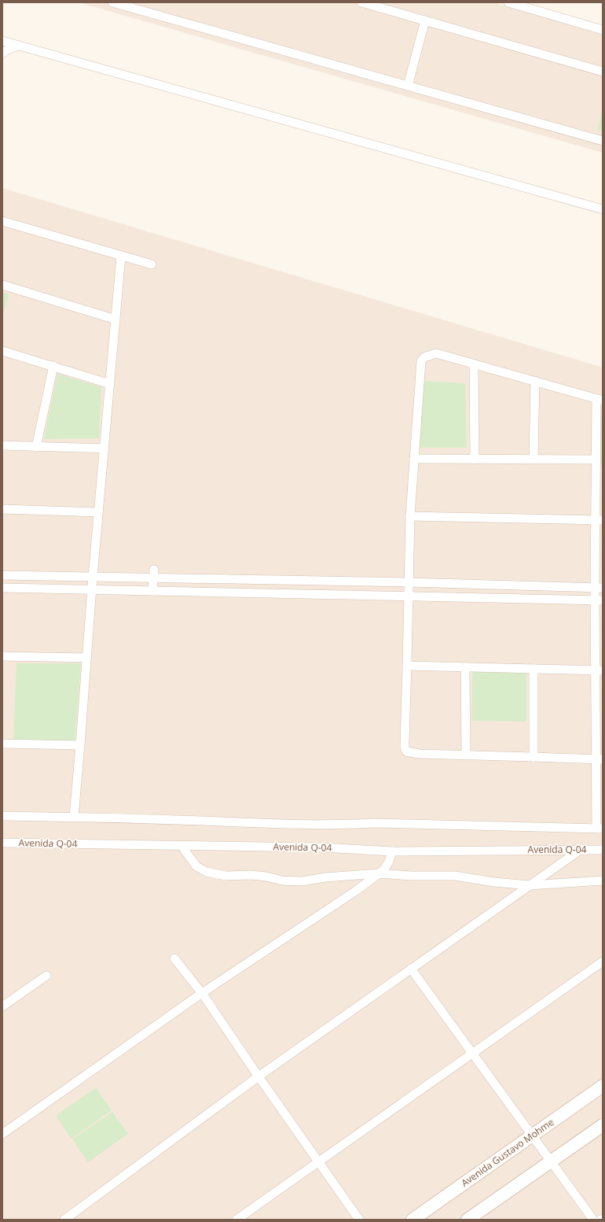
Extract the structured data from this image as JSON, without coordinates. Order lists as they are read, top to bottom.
{
  "streets": {
    "street": ["Avenida Q-04", "Avenida Gustavo Mohme"]
  }
}
